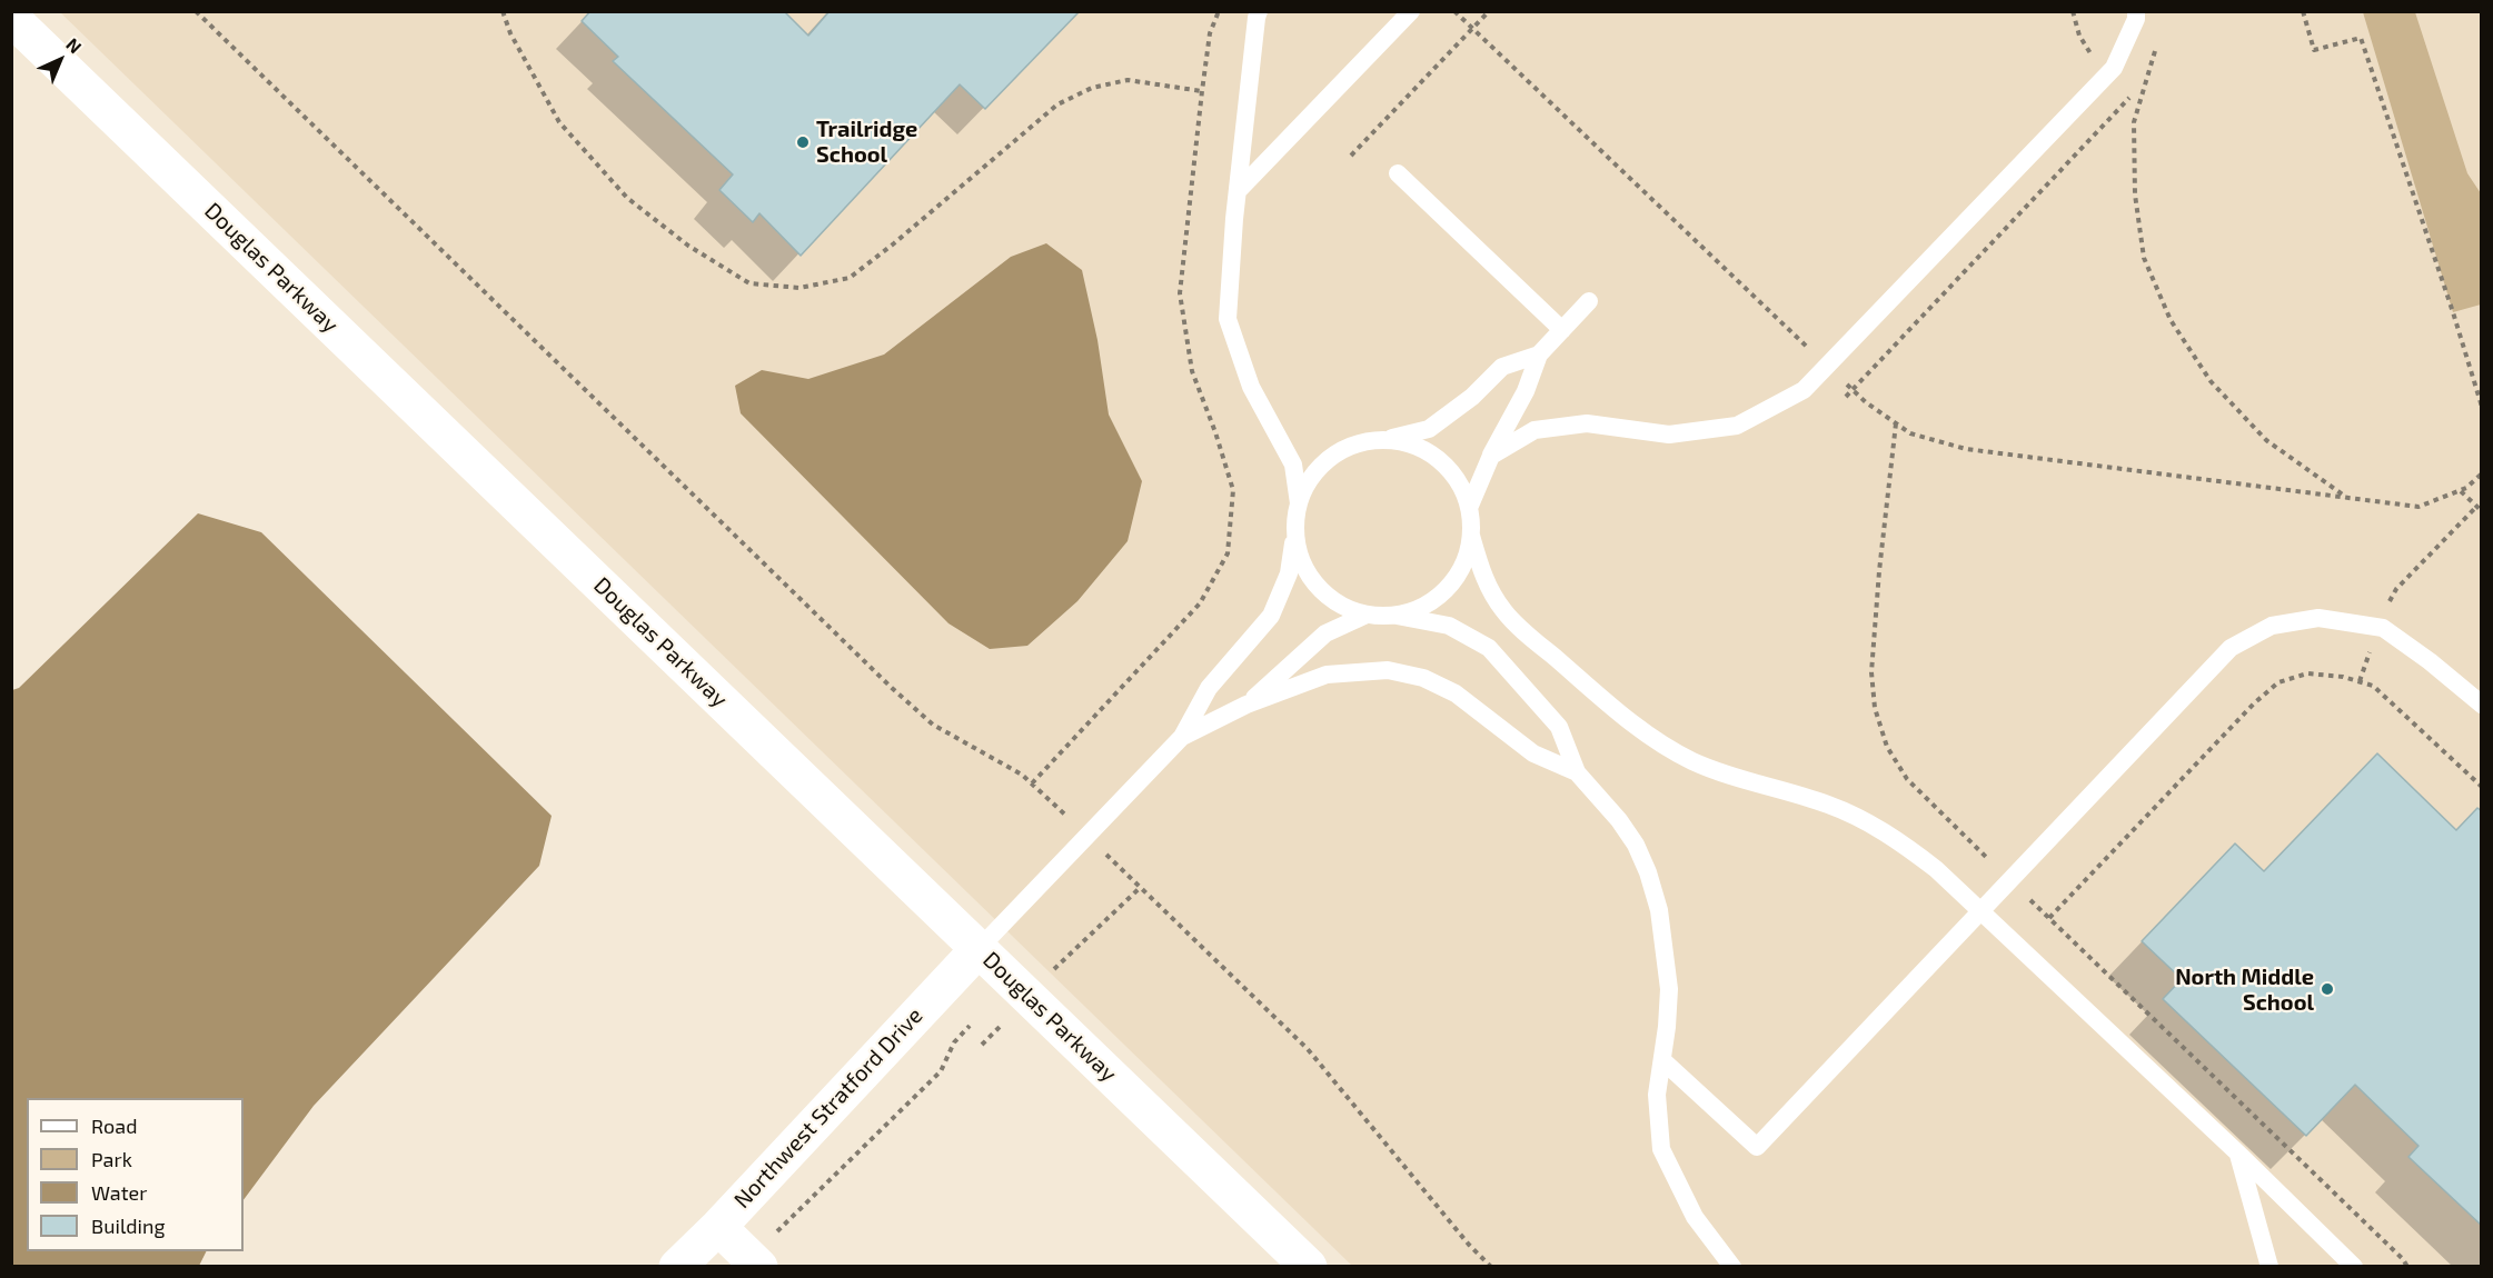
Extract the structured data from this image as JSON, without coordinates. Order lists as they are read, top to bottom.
{
  "streets": {
    "street": ["Douglas Parkway", "Northwest Stratford Drive"]
  },
  "crossings": [
    ["Douglas Parkway", "Northwest Stratford Drive"]
  ],
  "places": ["Trailridge School", "North Middle School"],
  "legend": [
    "Road",
    "Park",
    "Water",
    "Building"
  ],
  "north": "top right"
}
